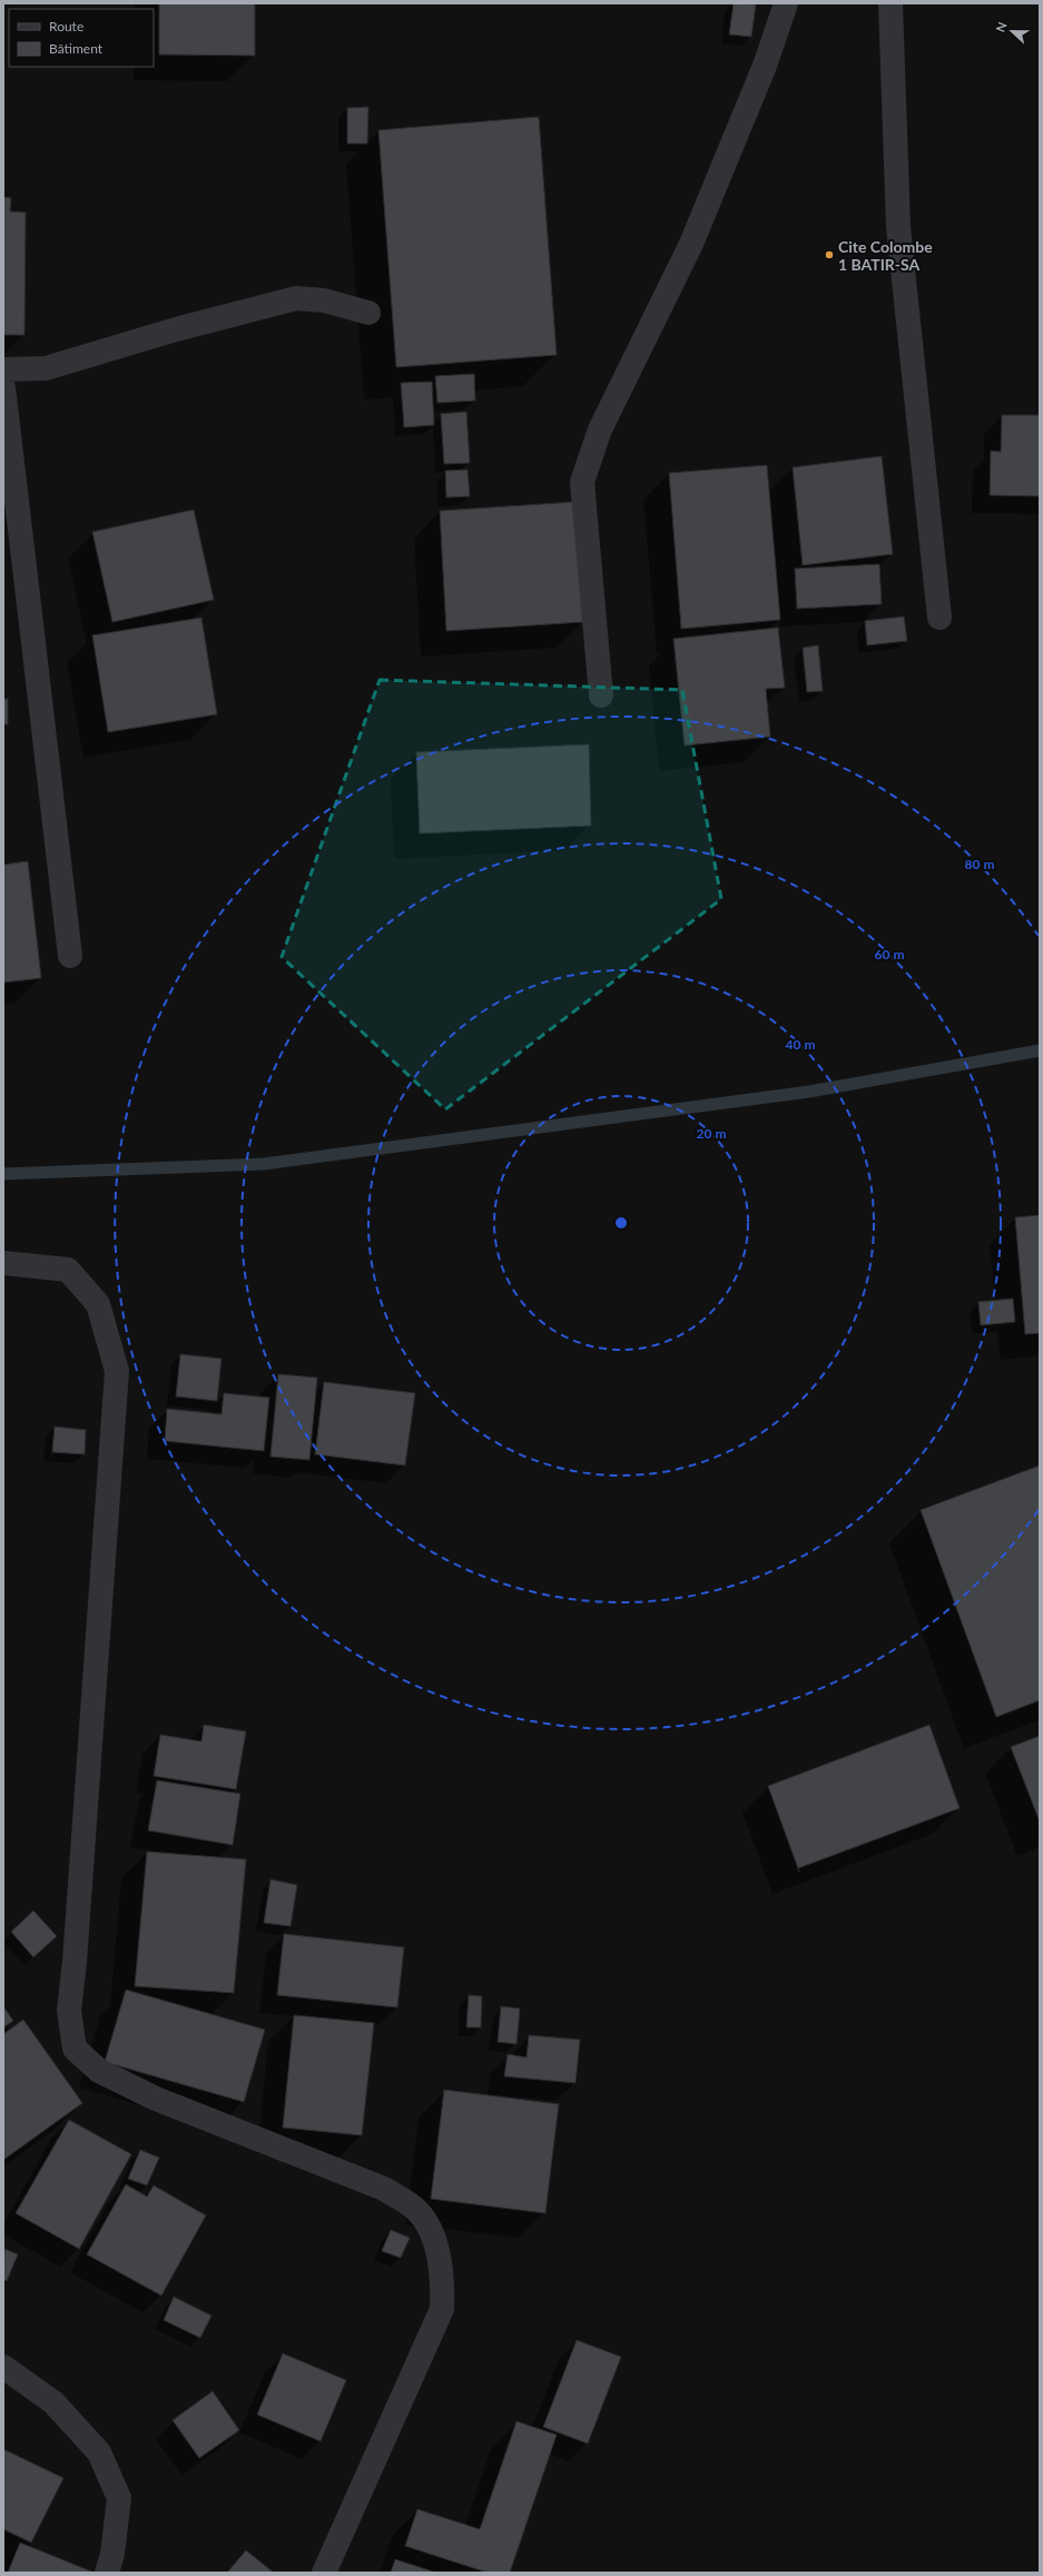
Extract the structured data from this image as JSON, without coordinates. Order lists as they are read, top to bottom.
{
  "places": ["Cite Colombe 1 BATIR-SA"],
  "legend": ["Route", "Bâtiment"],
  "north": "left",
  "rings": [
    "80 m",
    "60 m",
    "40 m",
    "20 m"
  ]
}
